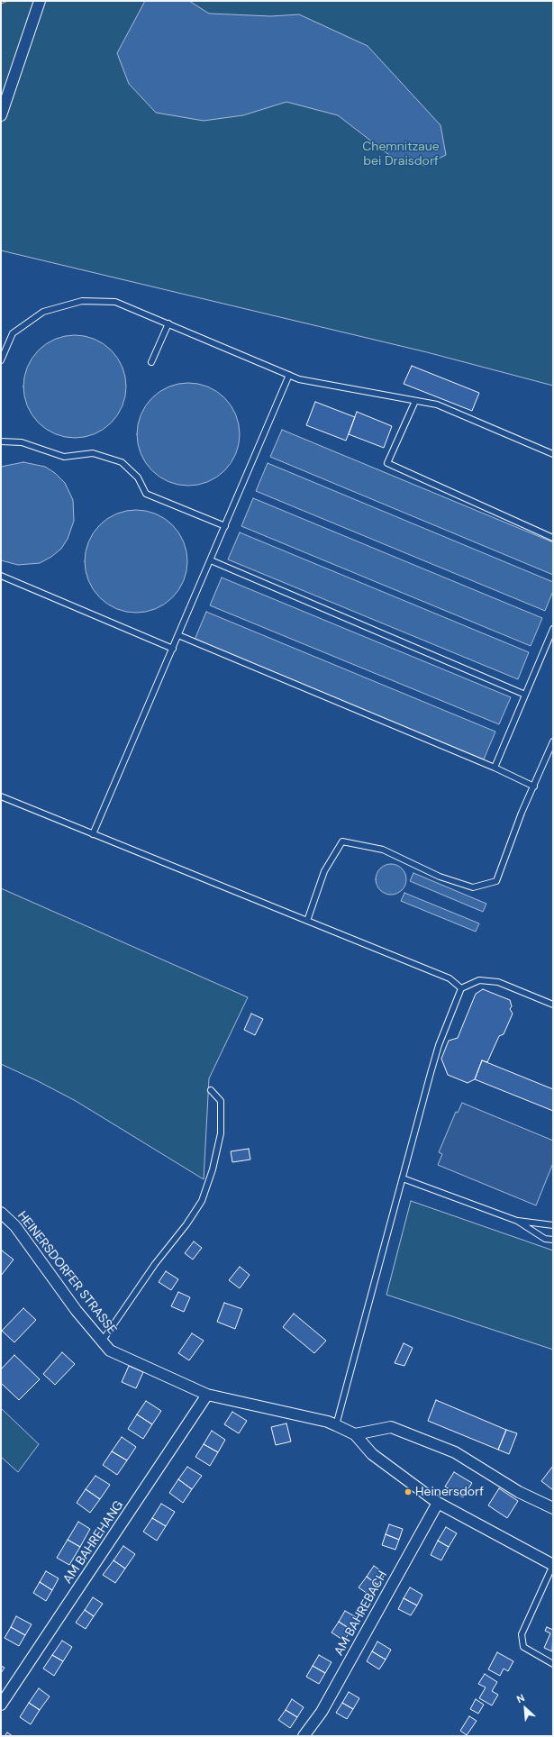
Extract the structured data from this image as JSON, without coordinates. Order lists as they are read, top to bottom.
{
  "streets": {
    "street": ["HEINERSDORFER STRASSE", "AM BAHREHANG", "AM BAHREBACH"]
  },
  "crossings": [
    ["HEINERSDORFER STRASSE", "AM BAHREHANG"],
    ["HEINERSDORFER STRASSE", "AM BAHREBACH"]
  ],
  "parks": ["Chemnitzaue bei Draisdorf"],
  "places": ["Heinersdorf"],
  "north": "top left"
}
